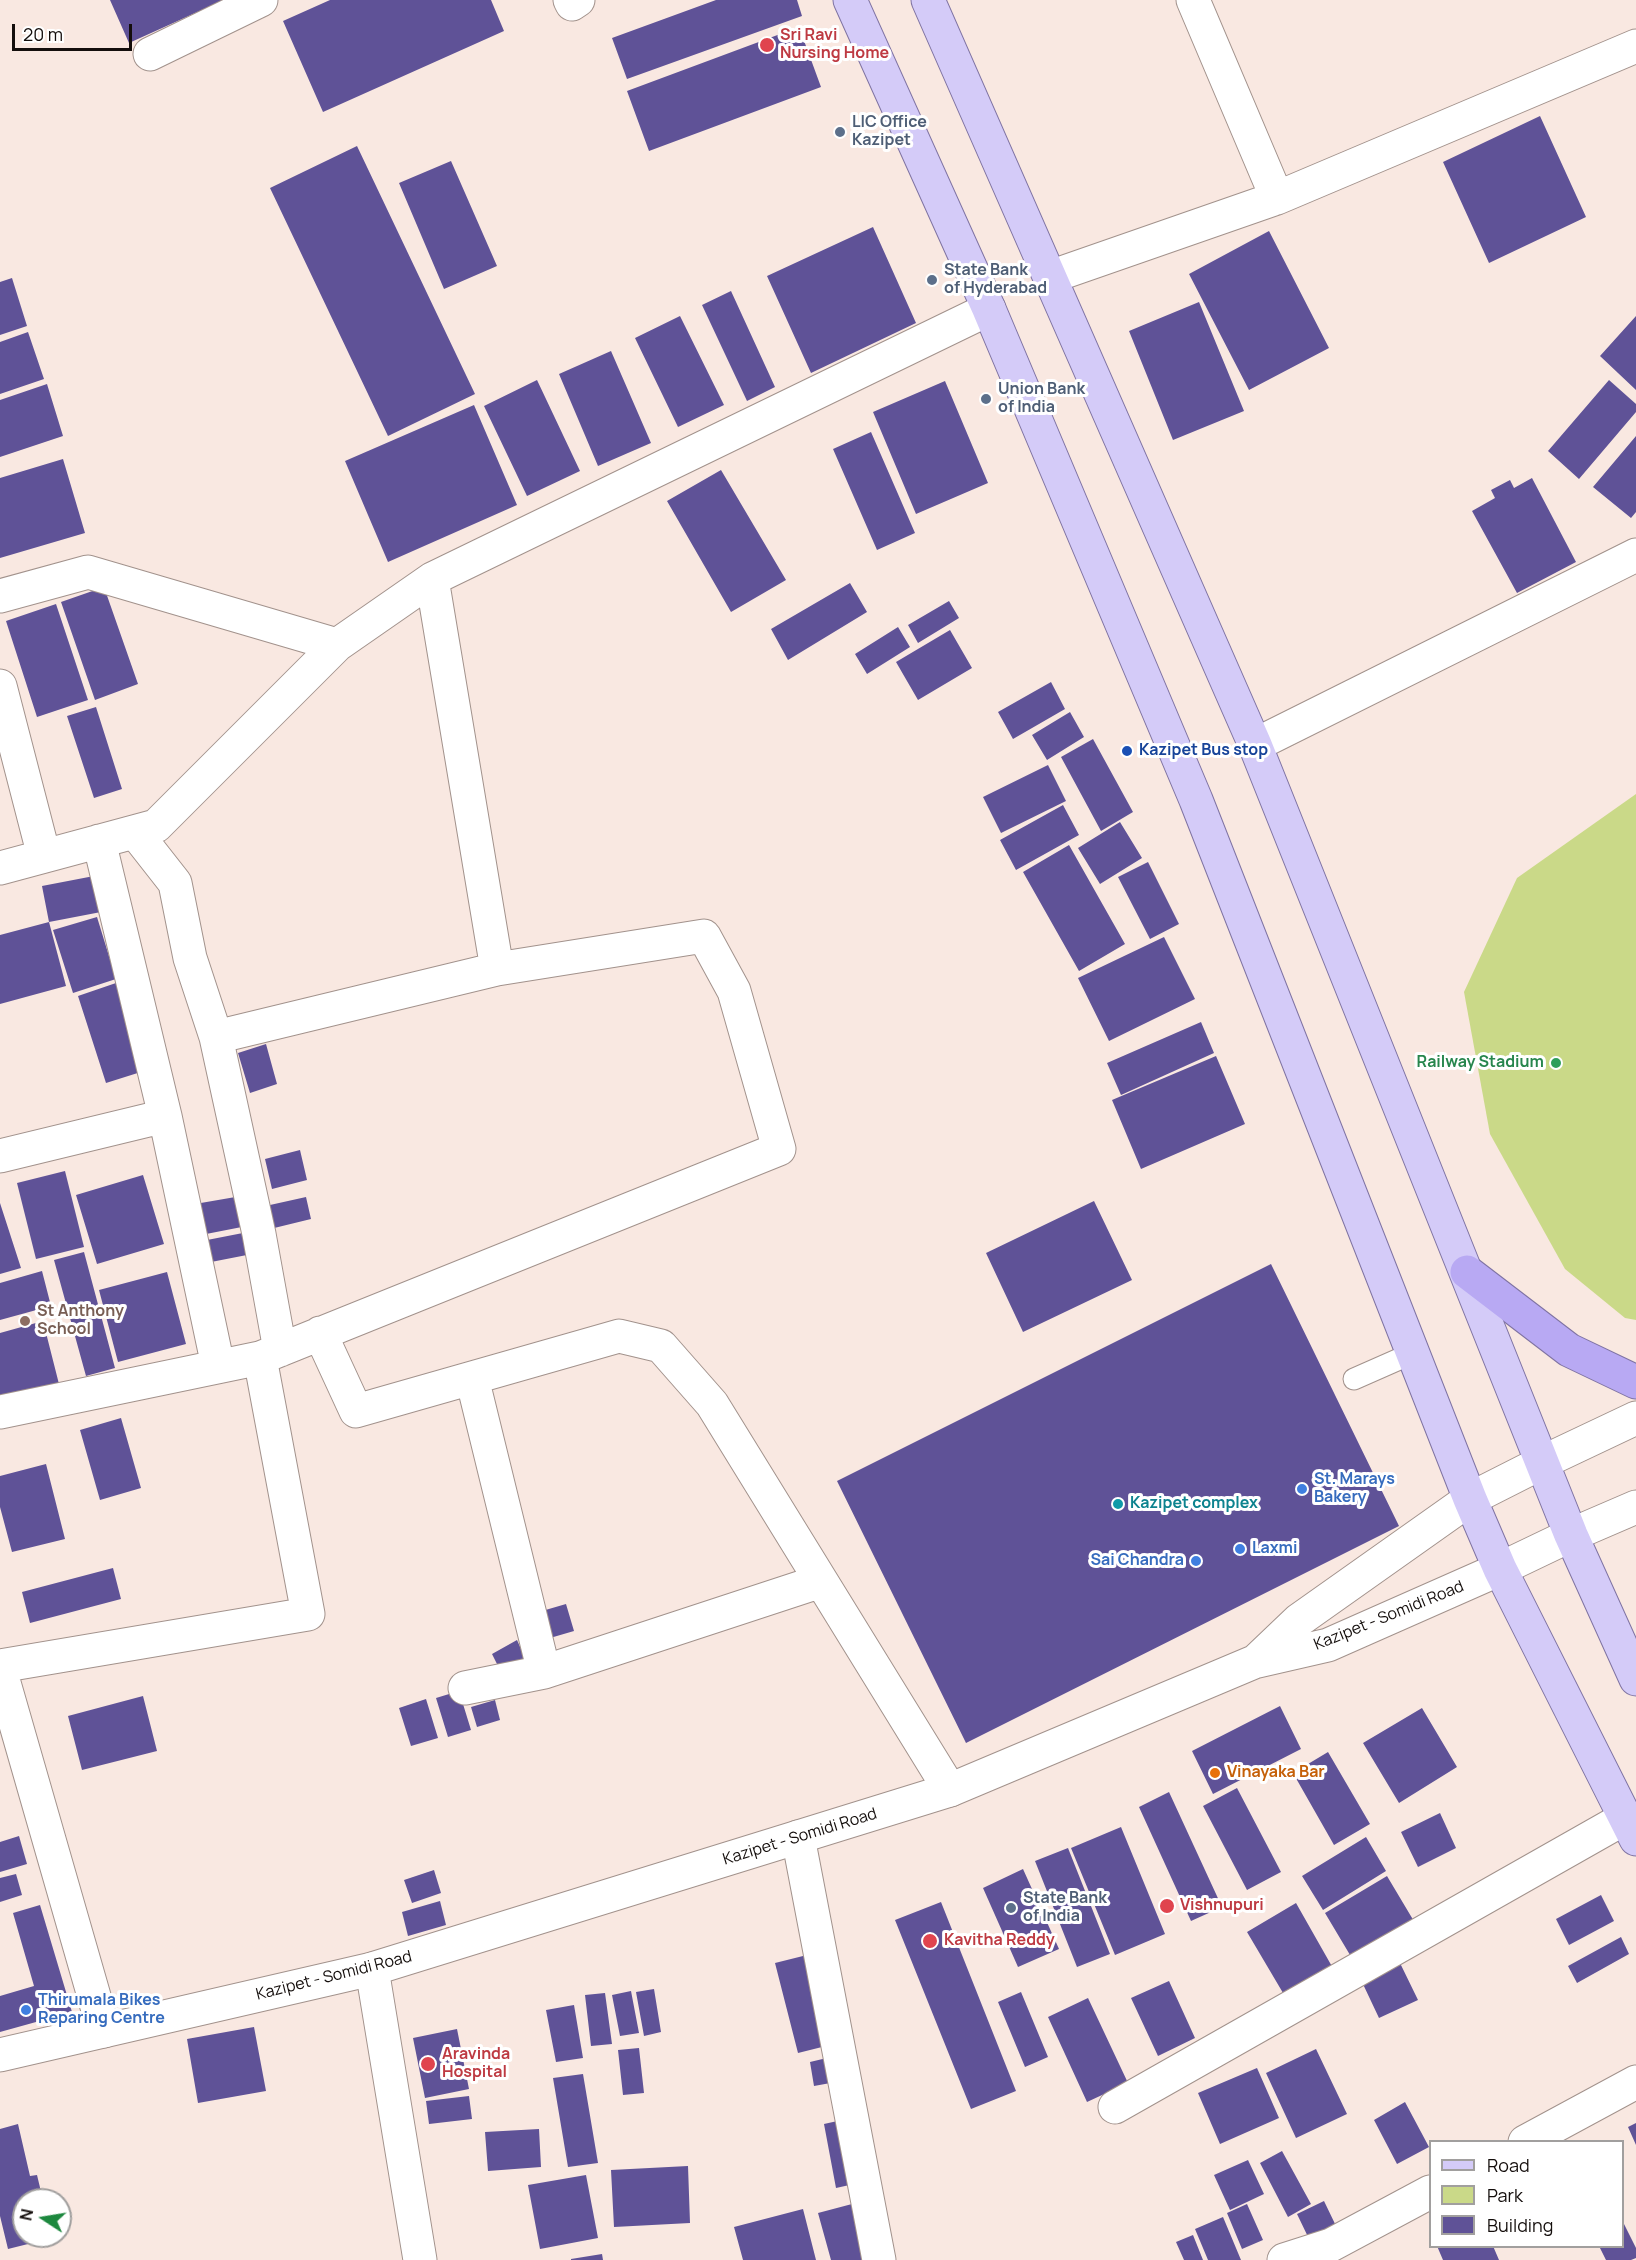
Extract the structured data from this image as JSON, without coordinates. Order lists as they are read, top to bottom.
{
  "streets": {
    "street": ["Kazipet - Somidi Road"]
  },
  "places": [
    "Sri Ravi Nursing Home",
    "LIC Office Kazipet",
    "State Bank of Hyderabad",
    "Union Bank of India",
    "Kazipet Bus stop",
    "Railway Stadium",
    "St Anthony School",
    "St. Marays Bakery",
    "Kazipet complex",
    "Laxmi",
    "Sai Chandra",
    "Vinayaka Bar",
    "Vishnupuri",
    "State Bank of India",
    "Kavitha Reddy",
    "Thirumala Bikes Reparing Centre",
    "Aravinda Hospital"
  ],
  "legend": ["Road", "Park", "Building"],
  "scale_bar": "20 m",
  "north": "left"
}
